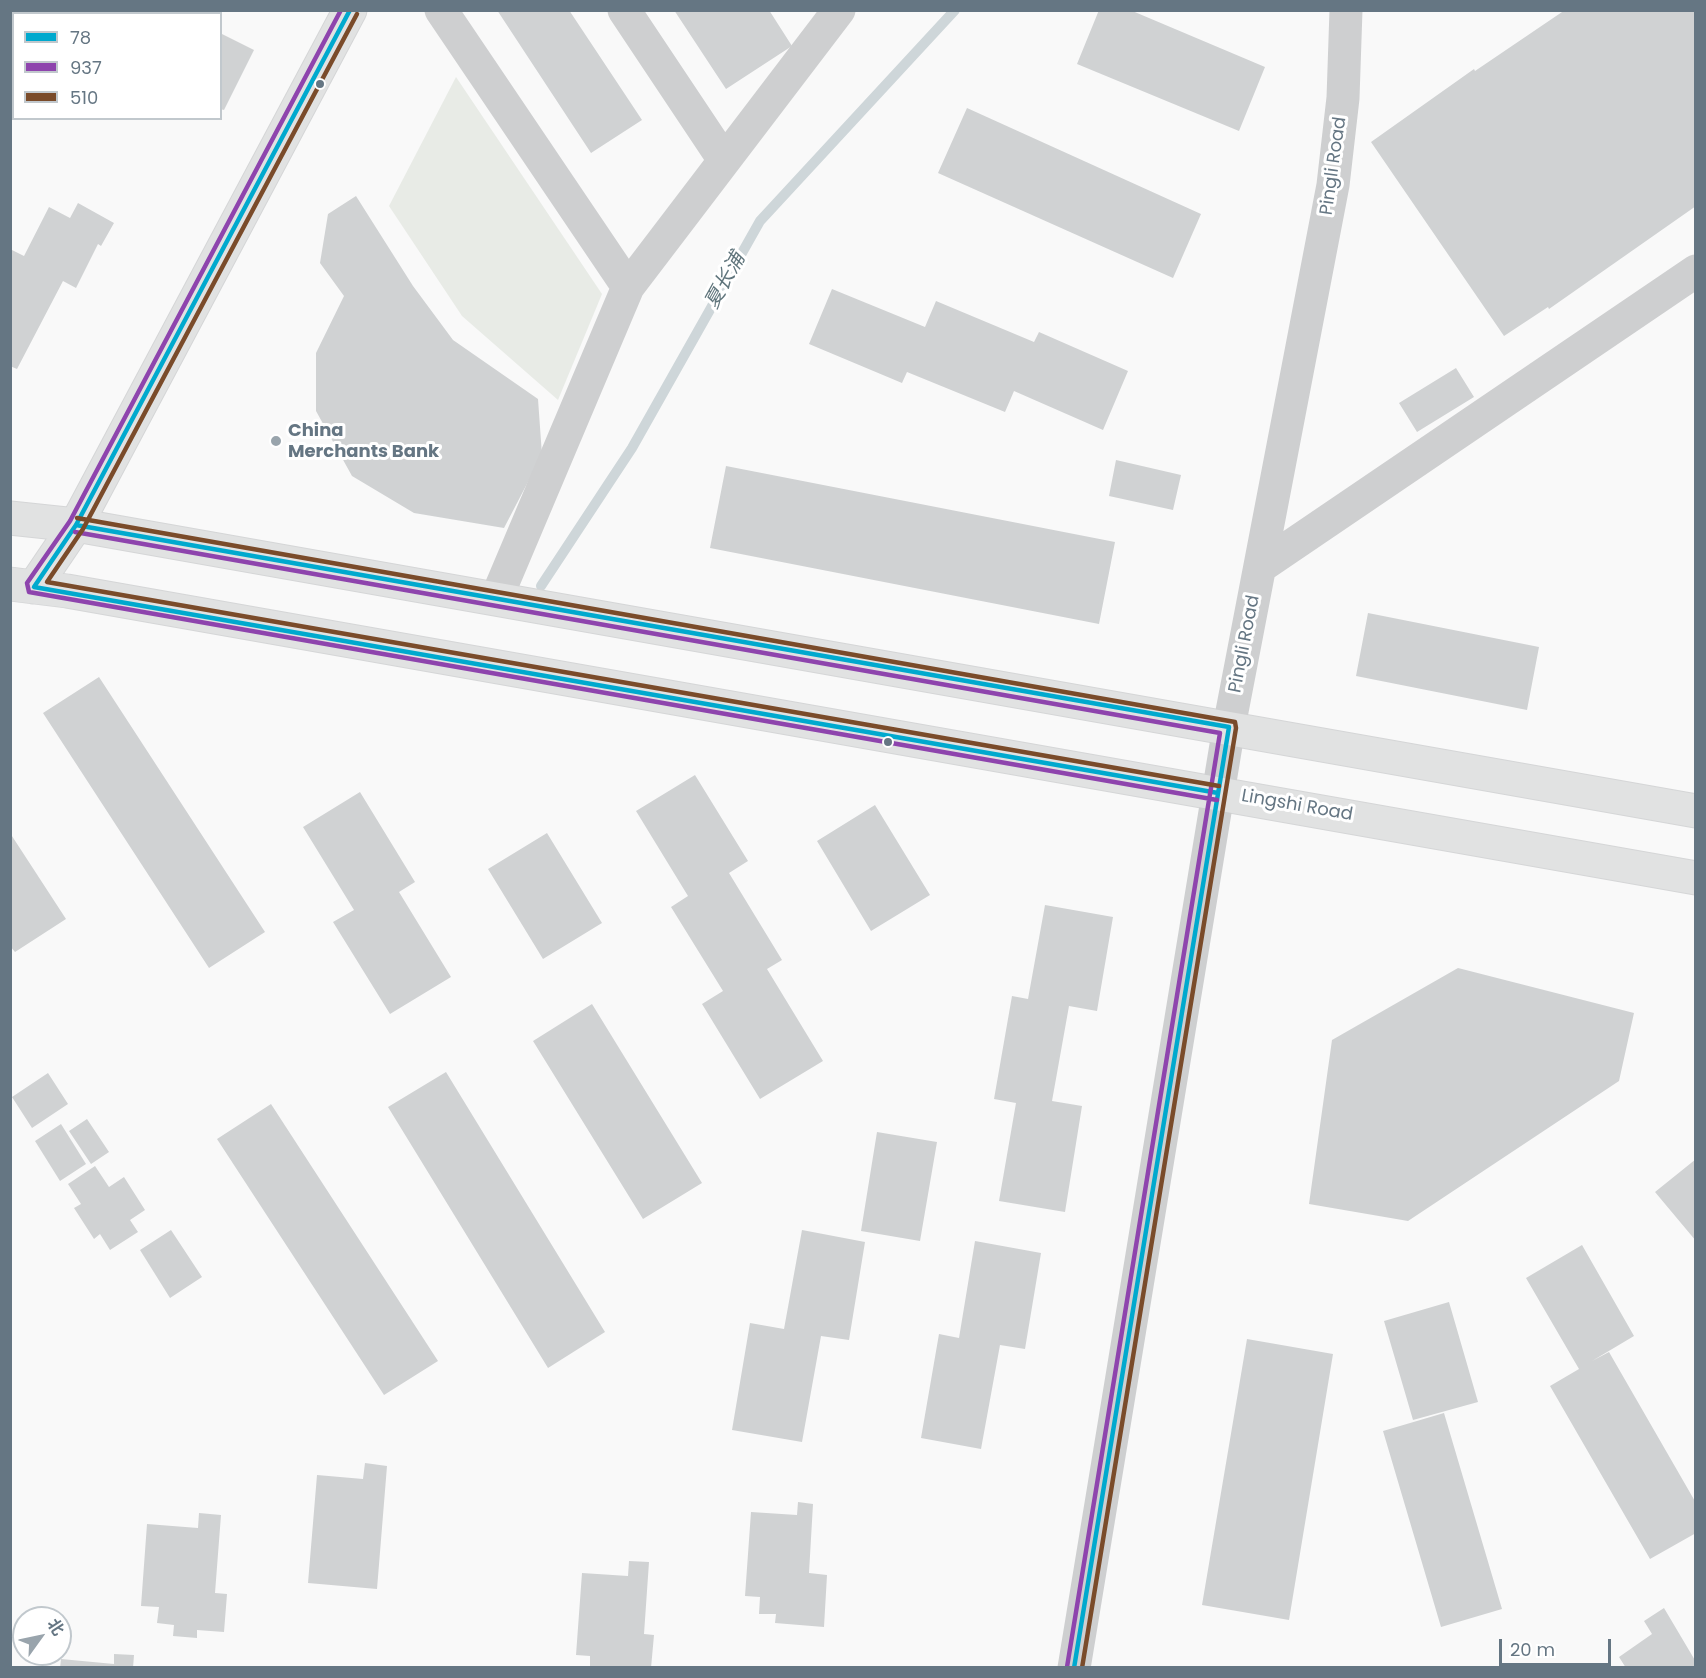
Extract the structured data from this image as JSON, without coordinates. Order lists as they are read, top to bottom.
{
  "streets": {
    "main road": ["Lingshi Road"],
    "street": ["Pingli Road"]
  },
  "crossings": [
    ["Pingli Road", "Lingshi Road"]
  ],
  "water": ["夏长浦"],
  "places": ["China Merchants Bank"],
  "lines": ["transit line 78", "transit line 937", "transit line 510"],
  "legend": ["78", "937", "510"],
  "scale_bar": "20 m",
  "north": "top right"
}
